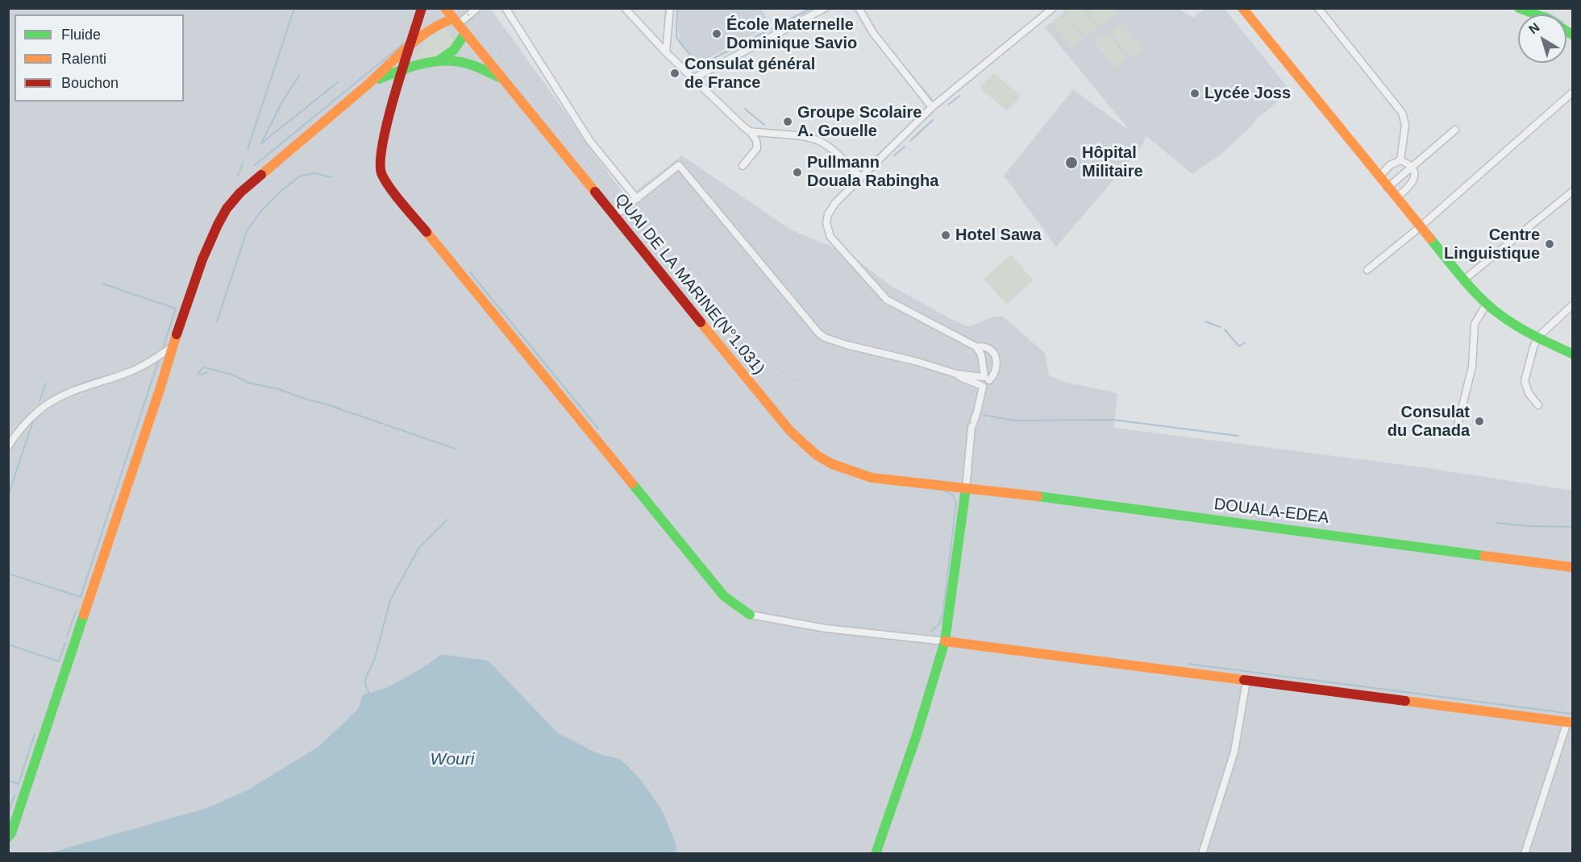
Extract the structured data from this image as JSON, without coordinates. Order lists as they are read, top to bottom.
{
  "streets": {
    "main road": ["QUAI DE LA MARINE(N°1.031)", "DOUALA-EDEA"]
  },
  "crossings": [
    ["QUAI DE LA MARINE(N°1.031)", "DOUALA-EDEA"]
  ],
  "water": ["Wouri"],
  "places": [
    "École Maternelle Dominique Savio",
    "Consulat général de France",
    "Lycée Joss",
    "Groupe Scolaire A. Gouelle",
    "Hôpital Militaire",
    "Pullmann Douala Rabingha",
    "Hotel Sawa",
    "Centre Linguistique",
    "Consulat du Canada"
  ],
  "legend": ["Fluide", "Ralenti", "Bouchon"],
  "north": "top left"
}
